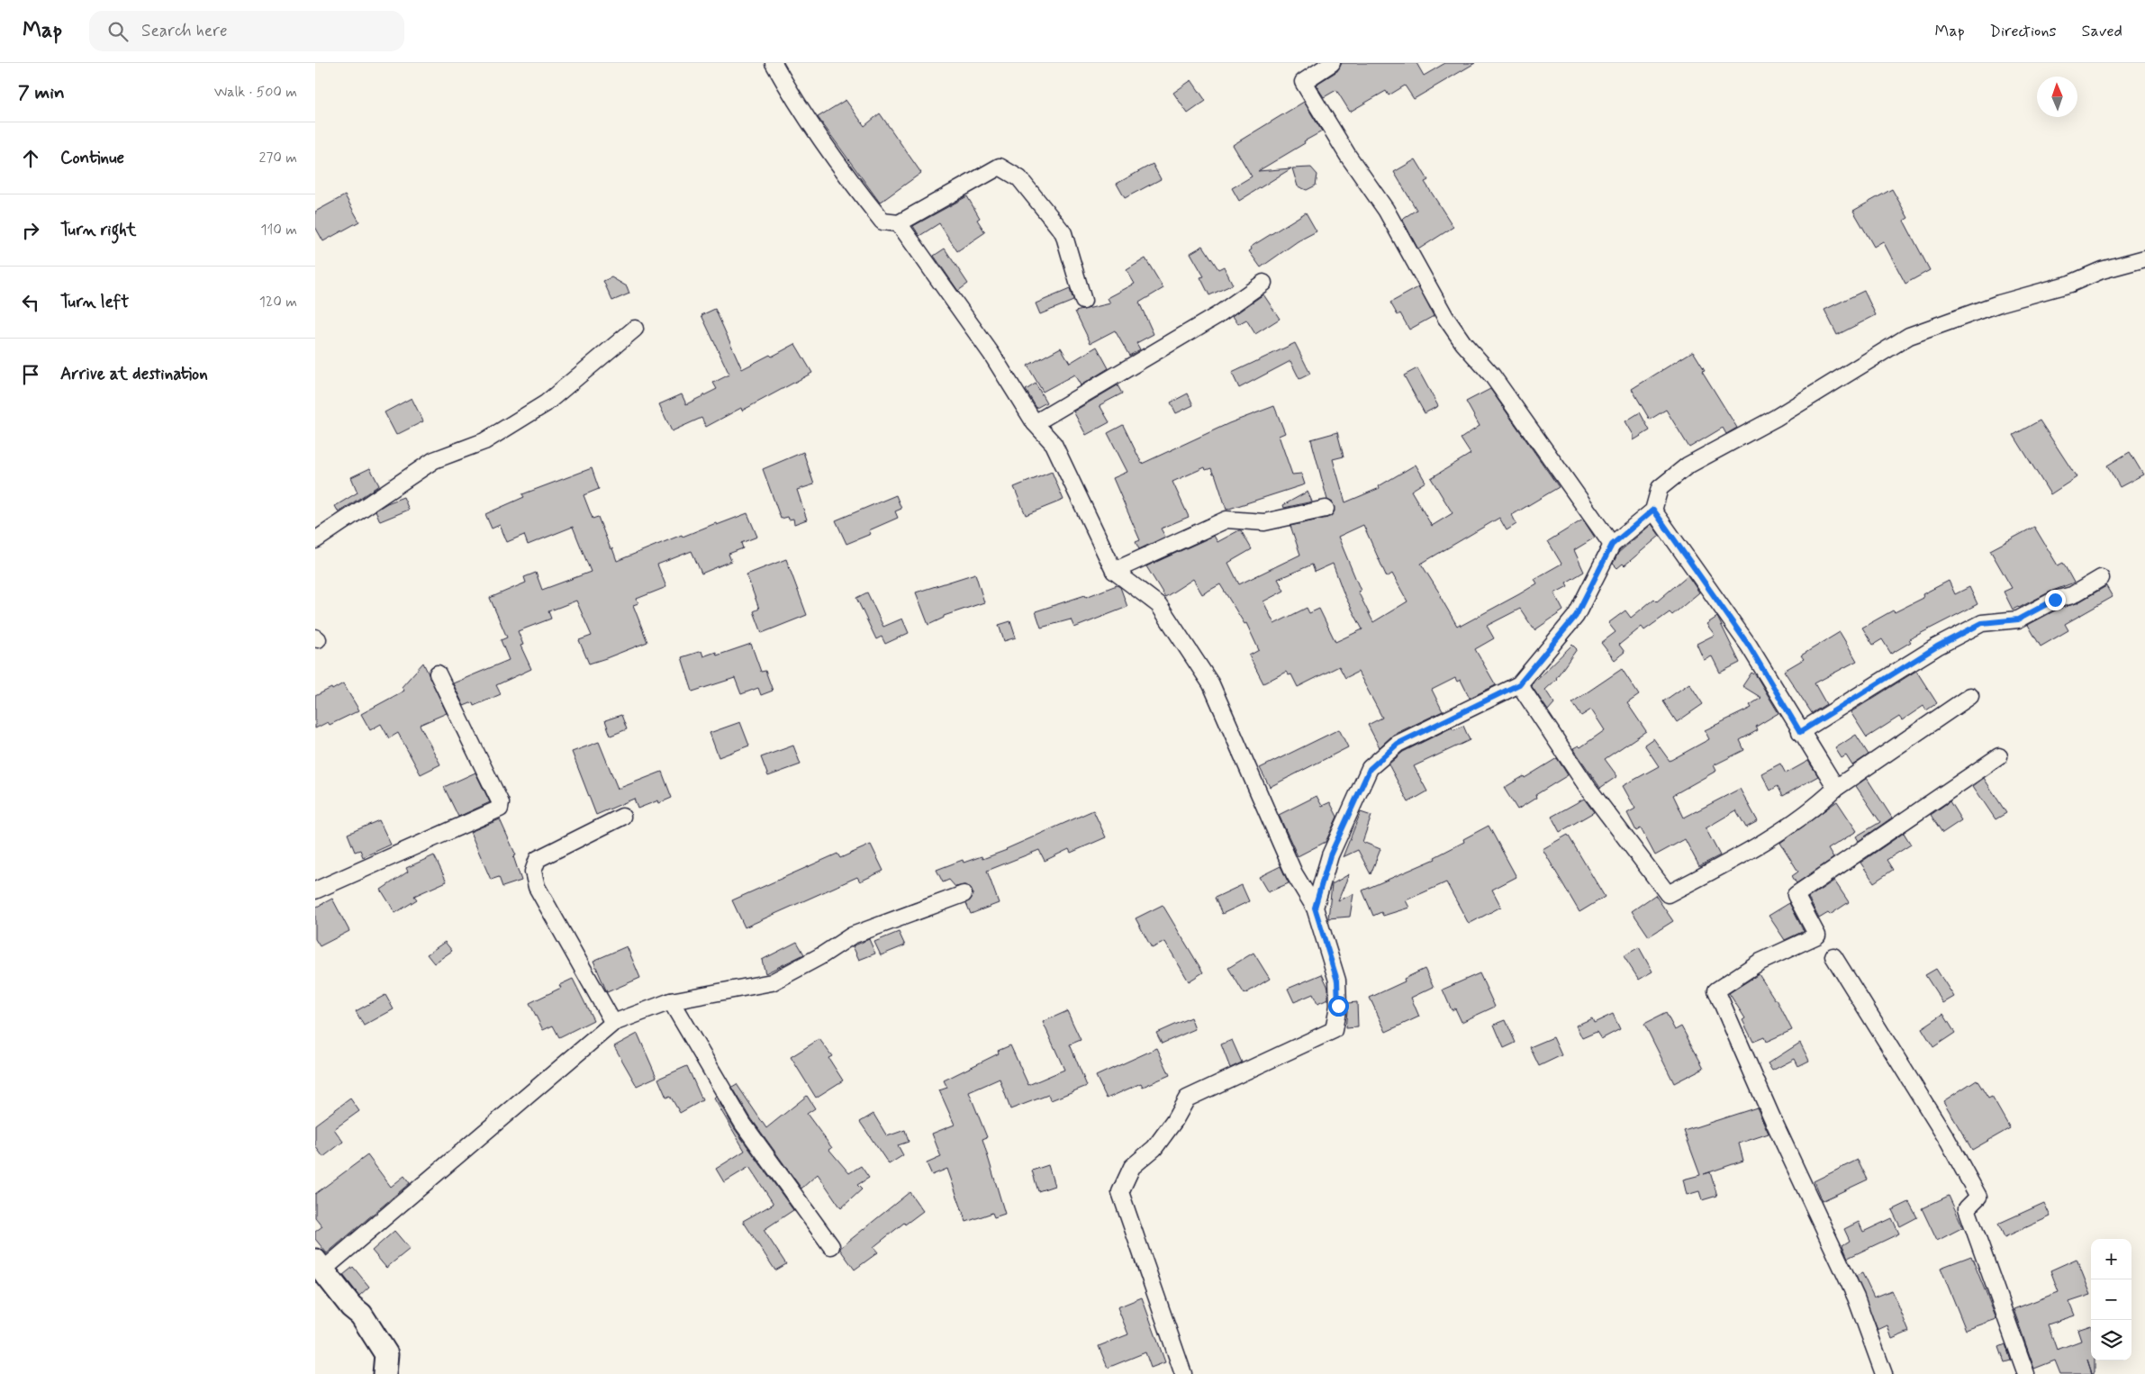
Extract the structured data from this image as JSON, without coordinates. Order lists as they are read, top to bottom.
{
  "north": "top",
  "page": {
    "header": "Map",
    "search": "Search here",
    "nav": ["Map", "Directions", "Saved"],
    "heading": ["7 min", "Walk · 500 m"],
    "list": [
      ["Continue", "270 m"],
      ["Turn right", "110 m"],
      ["Turn left", "120 m"],
      "Arrive at destination"
    ],
    "map_buttons": ["+", "−"]
  }
}
